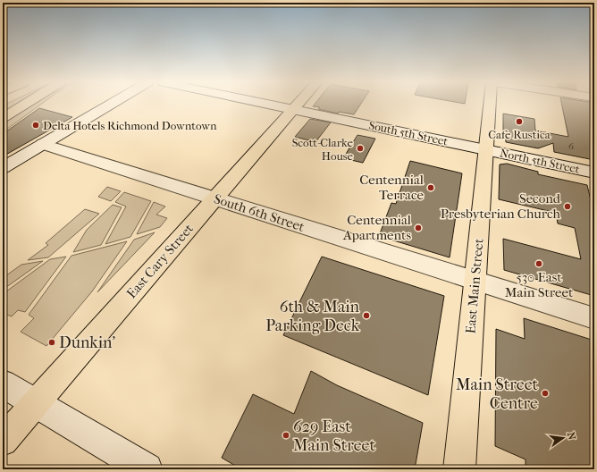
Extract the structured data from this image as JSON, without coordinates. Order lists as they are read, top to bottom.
{
  "streets": {
    "main road": [
      "South 5th Street",
      "North 5th Street",
      "South 6th Street",
      "East Cary Street",
      "East Main Street"
    ]
  },
  "crossings": [
    ["South 5th Street", "North 5th Street"],
    ["South 5th Street", "East Cary Street"],
    ["South 5th Street", "East Main Street"],
    ["North 5th Street", "East Main Street"],
    ["South 6th Street", "East Cary Street"],
    ["South 6th Street", "East Main Street"]
  ],
  "places": [
    "Cafe Rustica",
    "Delta Hotels Richmond Downtown",
    "Scott-Clarke House",
    "Centennial Terrace",
    "Second Presbyterian Church",
    "Centennial Apartments",
    "530 East Main Street",
    "6th & Main Parking Deck",
    "Dunkin'",
    "Main Street Centre",
    "629 East Main Street"
  ],
  "house_numbers": ["6"],
  "north": "right"
}
